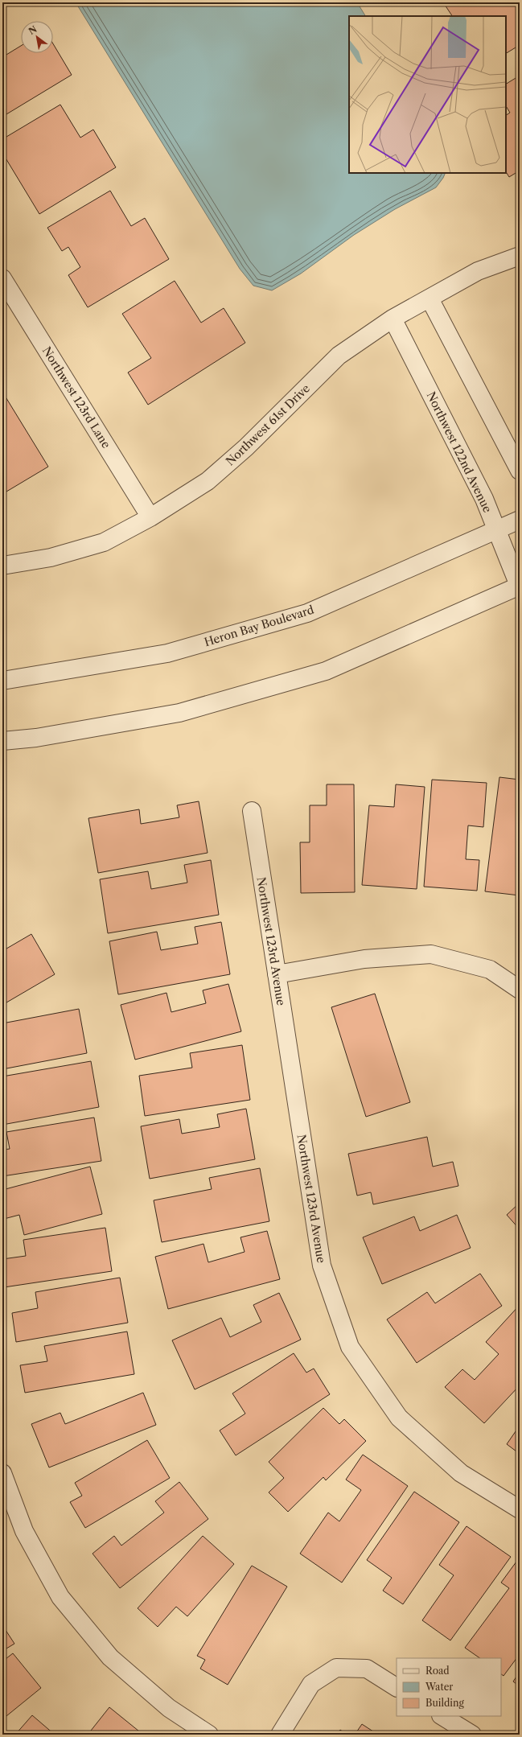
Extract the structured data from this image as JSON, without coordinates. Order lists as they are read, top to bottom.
{
  "streets": {
    "street": [
      "Northwest 123rd Lane",
      "Northwest 61st Drive",
      "Northwest 122nd Avenue",
      "Heron Bay Boulevard",
      "Northwest 123rd Avenue"
    ]
  },
  "crossings": [
    ["Northwest 123rd Lane", "Northwest 61st Drive"],
    ["Northwest 61st Drive", "Northwest 122nd Avenue"],
    ["Northwest 122nd Avenue", "Heron Bay Boulevard"]
  ],
  "legend": ["Road", "Water", "Building"],
  "north": "top left"
}
